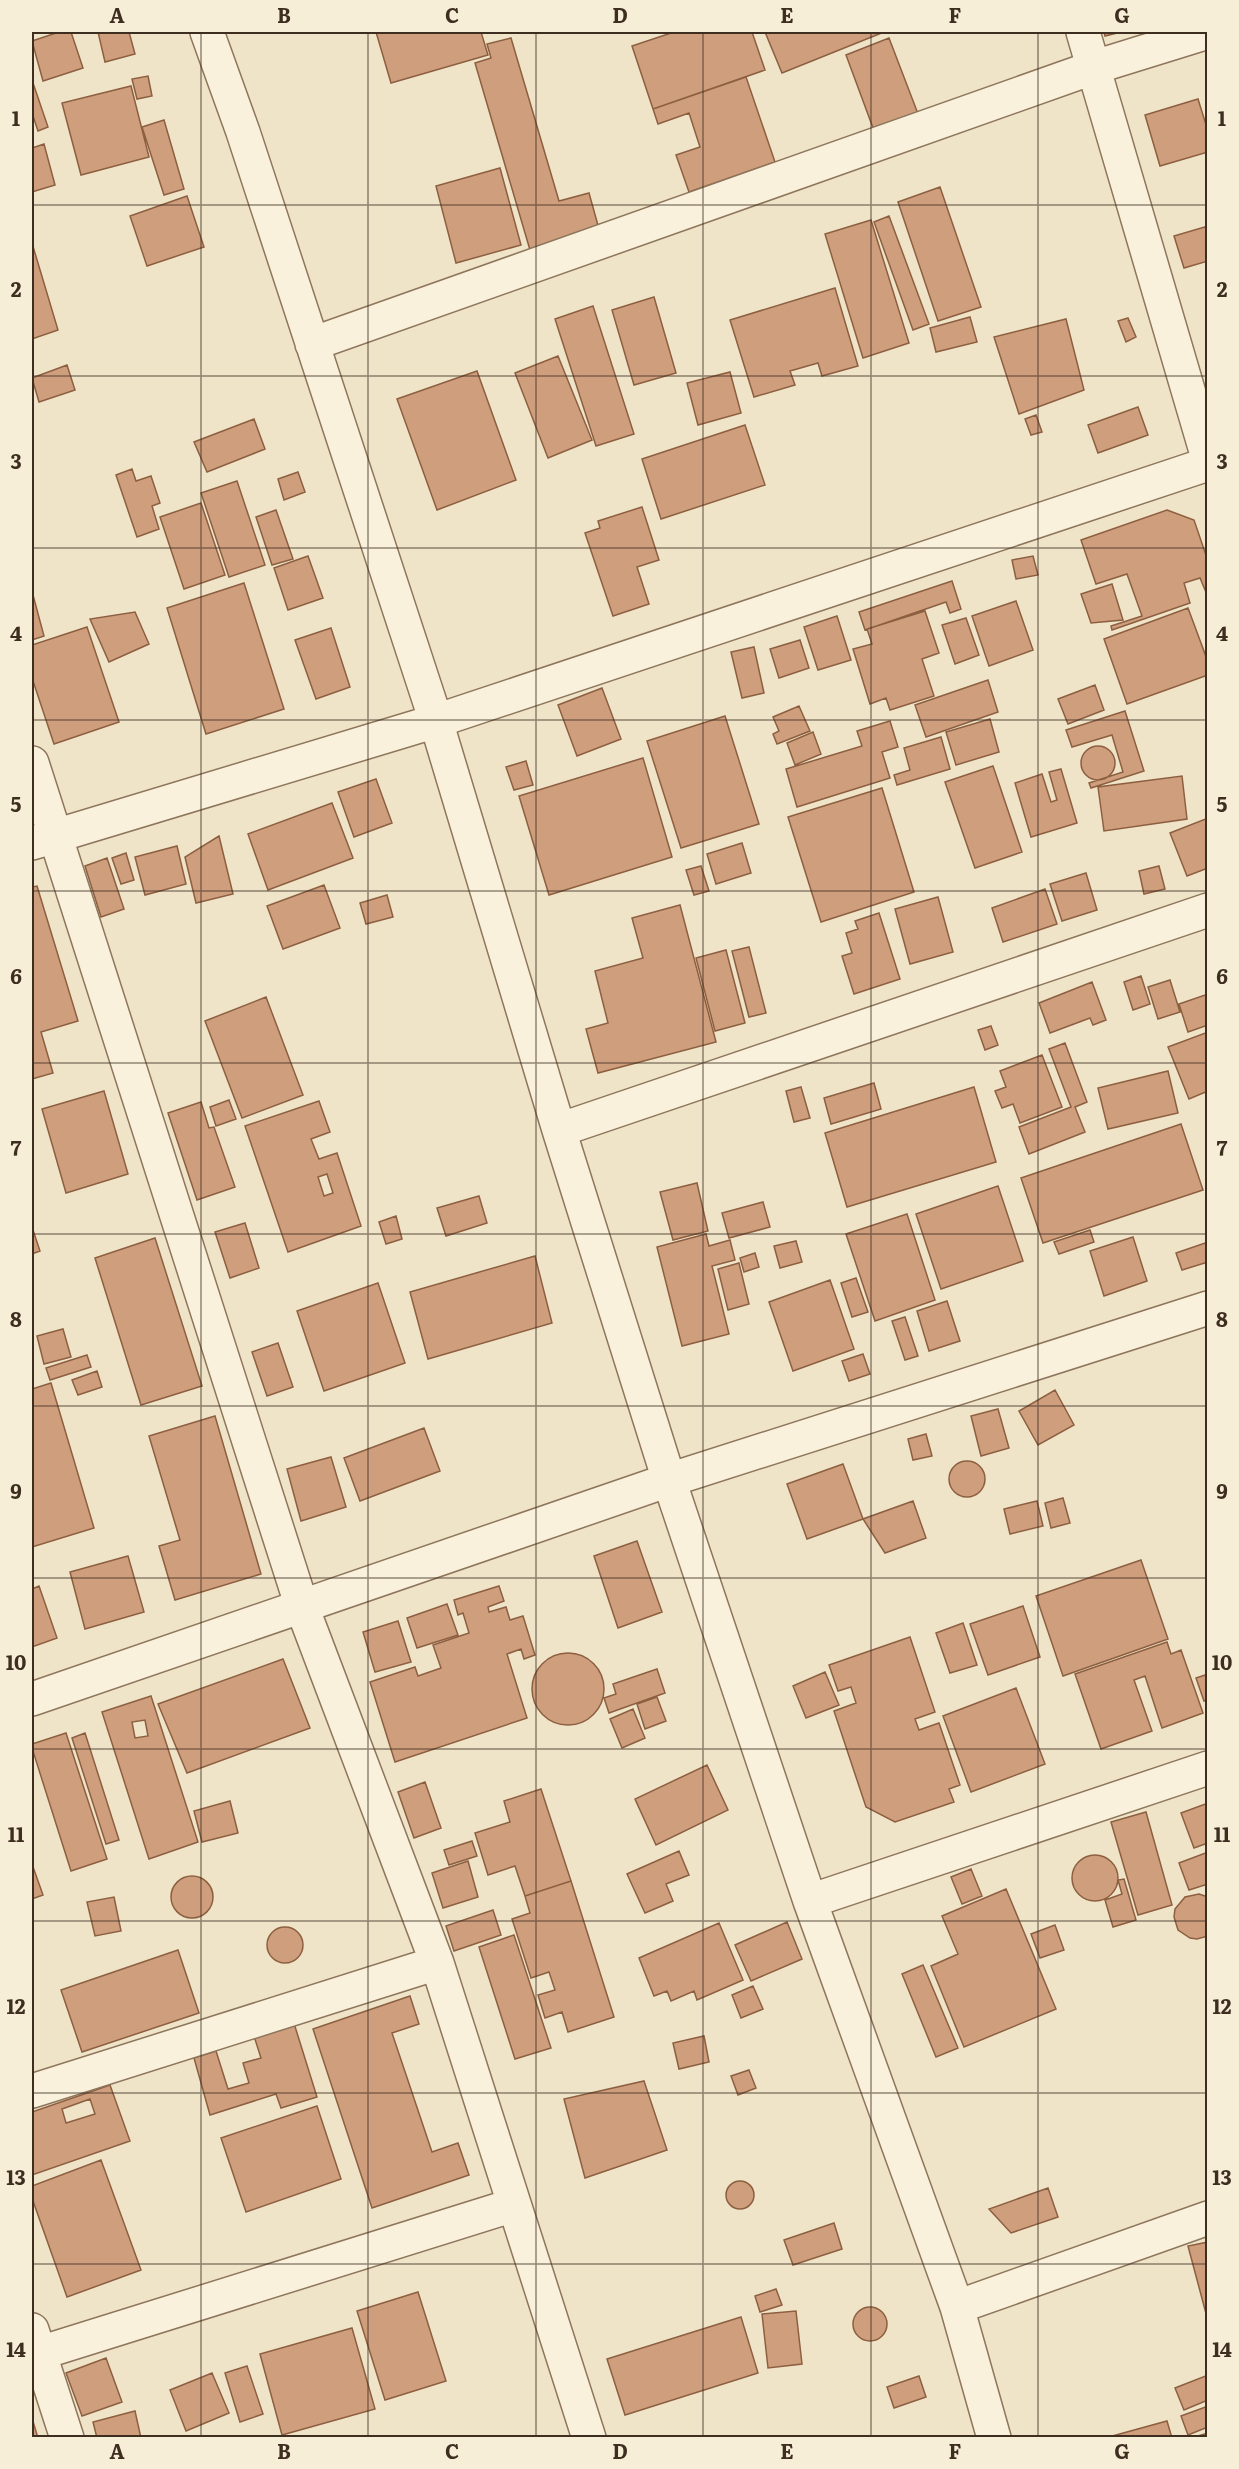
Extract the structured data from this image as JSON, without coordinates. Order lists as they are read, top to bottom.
{
  "grid": {
    "columns": [
      "A",
      "B",
      "C",
      "D",
      "E",
      "F",
      "G"
    ],
    "rows": [
      "1",
      "2",
      "3",
      "4",
      "5",
      "6",
      "7",
      "8",
      "9",
      "10",
      "11",
      "12",
      "13",
      "14"
    ]
  }
}
